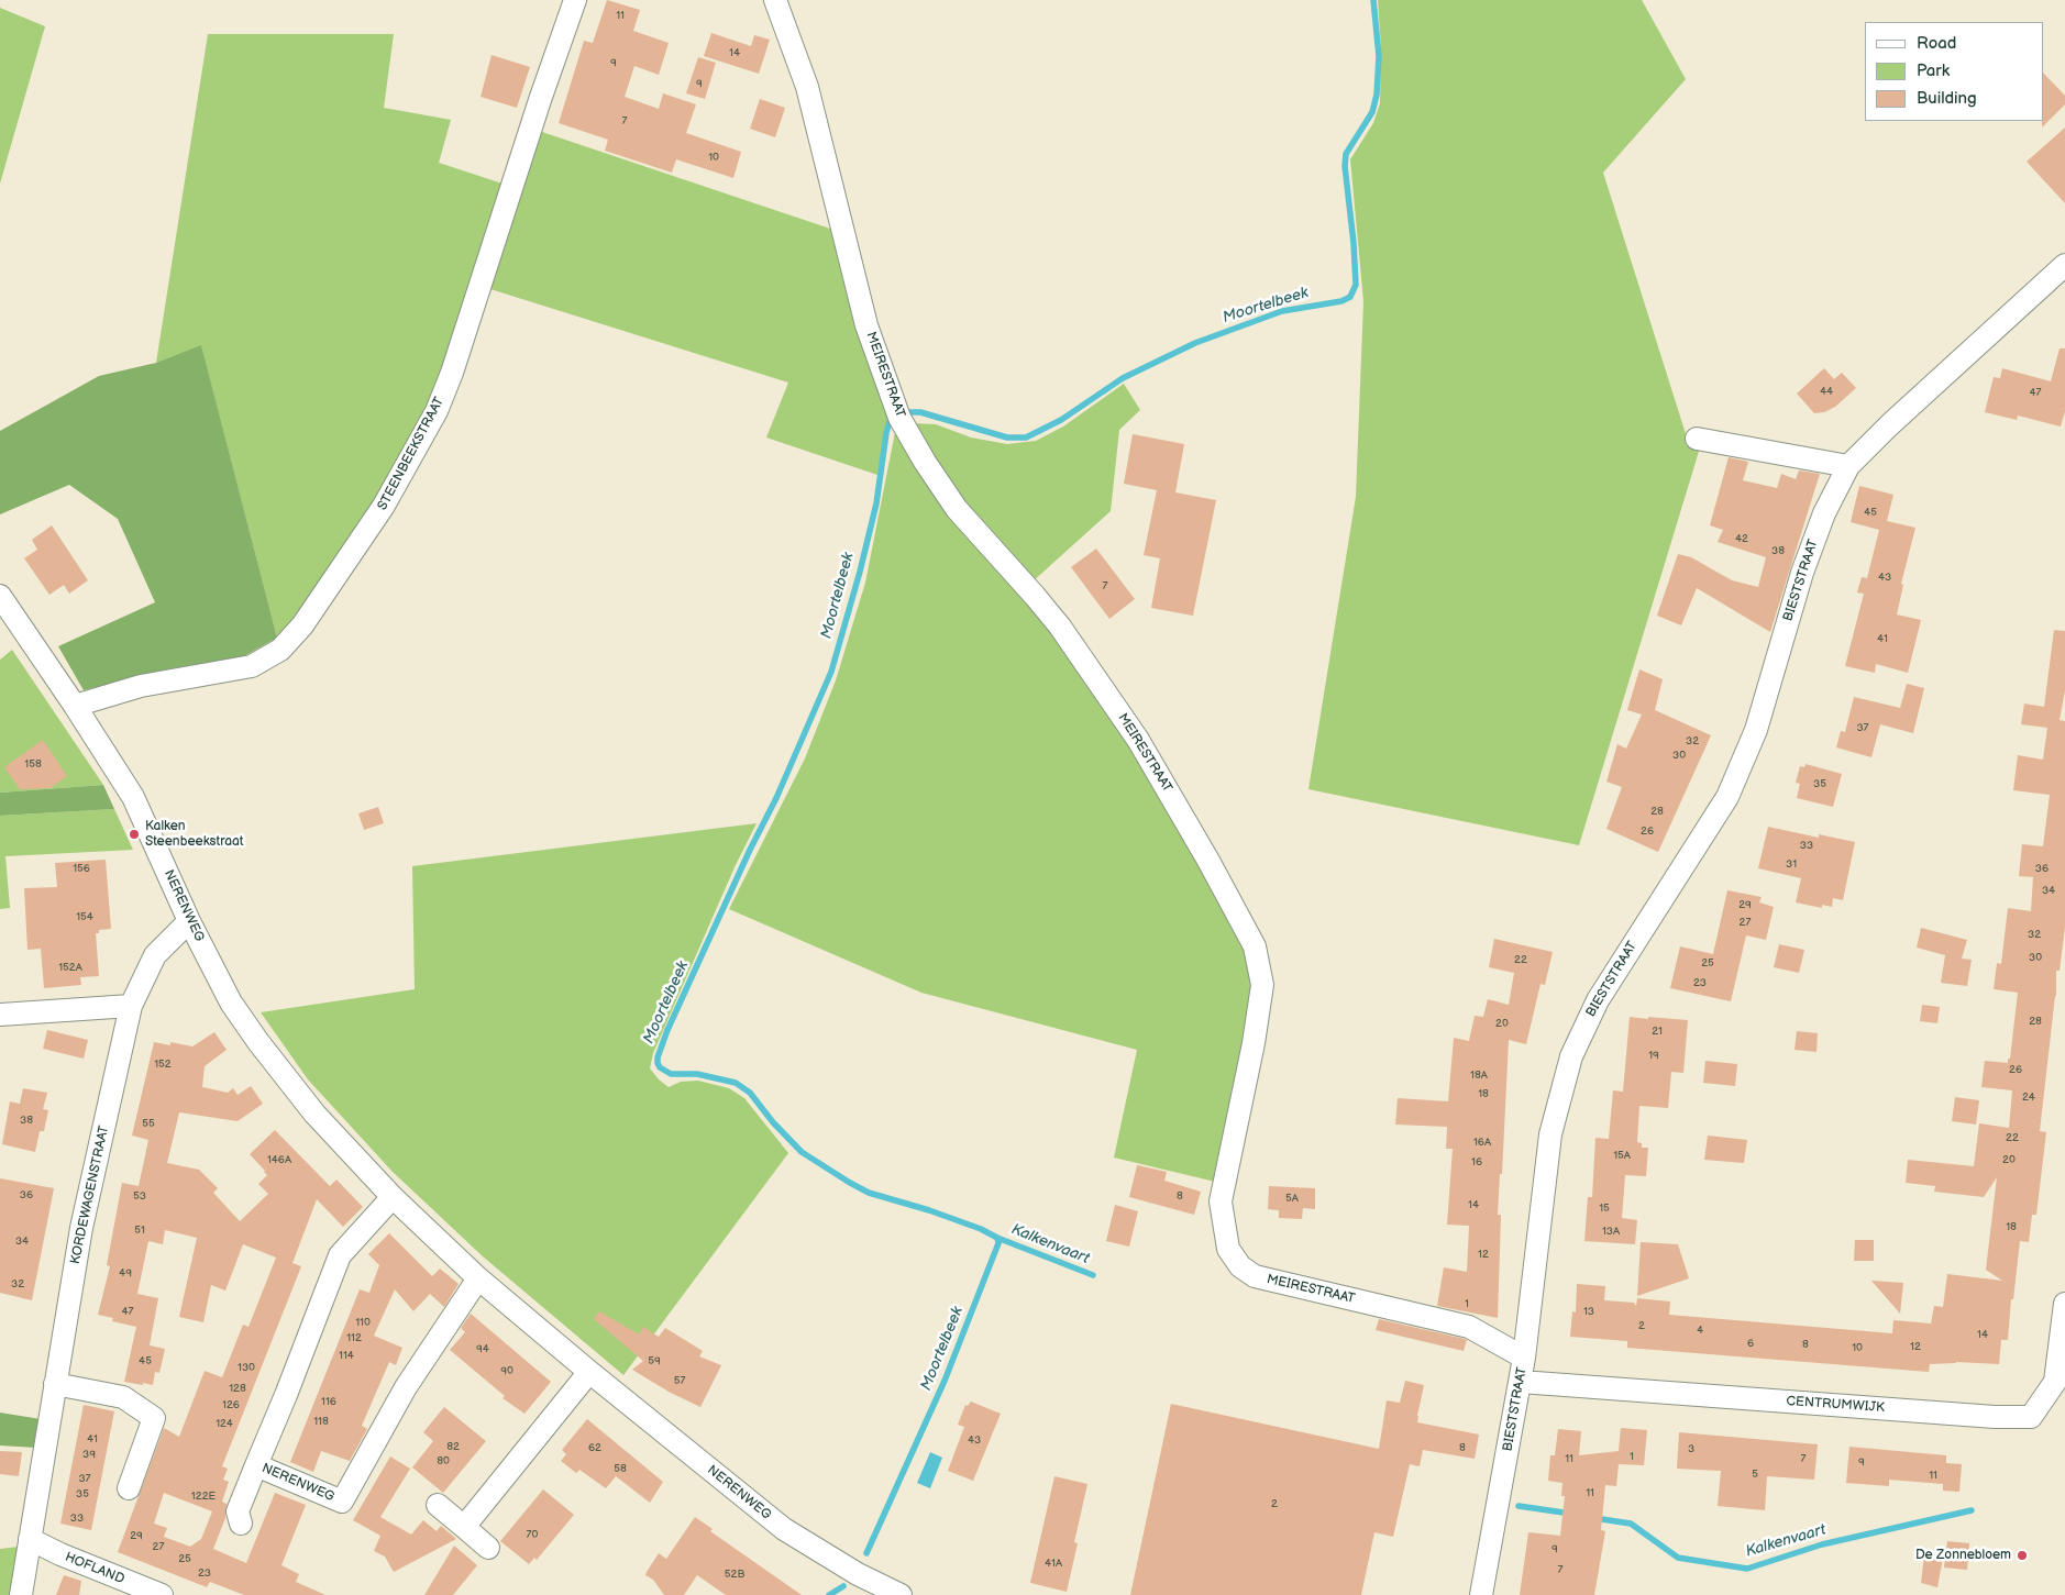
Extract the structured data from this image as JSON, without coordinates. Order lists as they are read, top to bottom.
{
  "streets": {
    "street": [
      "MEIRESTRAAT",
      "STEENBEEKSTRAAT",
      "BIESTSTRAAT",
      "NERENWEG",
      "KORDEWAGENSTRAAT",
      "CENTRUMWIJK",
      "HOFLAND"
    ]
  },
  "crossings": [
    ["MEIRESTRAAT", "BIESTSTRAAT"],
    ["STEENBEEKSTRAAT", "NERENWEG"],
    ["BIESTSTRAAT", "CENTRUMWIJK"],
    ["NERENWEG", "KORDEWAGENSTRAAT"],
    ["KORDEWAGENSTRAAT", "HOFLAND"]
  ],
  "water": ["Moortelbeek", "Kalkenvaart"],
  "places": ["Kalken Steenbeekstraat", "De Zonnebloem"],
  "house_numbers": [
    "11",
    "14",
    "9",
    "9",
    "7",
    "10",
    "44",
    "47",
    "45",
    "42",
    "38",
    "43",
    "7",
    "41",
    "37",
    "32",
    "30",
    "158",
    "35",
    "28",
    "26",
    "33",
    "31",
    "156",
    "36",
    "34",
    "29",
    "154",
    "27",
    "32",
    "30",
    "22",
    "25",
    "152A",
    "23",
    "28",
    "20",
    "21",
    "19",
    "152",
    "26",
    "18A",
    "18",
    "24",
    "38",
    "55",
    "22",
    "16A",
    "15A",
    "146A",
    "20",
    "16",
    "36",
    "53",
    "8",
    "5A",
    "14",
    "15",
    "18",
    "51",
    "13A",
    "34",
    "12",
    "49",
    "32",
    "1",
    "47",
    "13",
    "110",
    "2",
    "4",
    "14",
    "112",
    "6",
    "8",
    "12",
    "10",
    "94",
    "114",
    "45",
    "59",
    "130",
    "90",
    "57",
    "128",
    "116",
    "126",
    "118",
    "124",
    "41",
    "43",
    "82",
    "62",
    "8",
    "3",
    "39",
    "1",
    "11",
    "7",
    "80",
    "9",
    "58",
    "5",
    "11",
    "37",
    "11",
    "35",
    "122E",
    "2",
    "33",
    "70",
    "29",
    "27",
    "9",
    "25",
    "41A",
    "7",
    "23",
    "52B"
  ],
  "legend": ["Road", "Park", "Building"]
}
